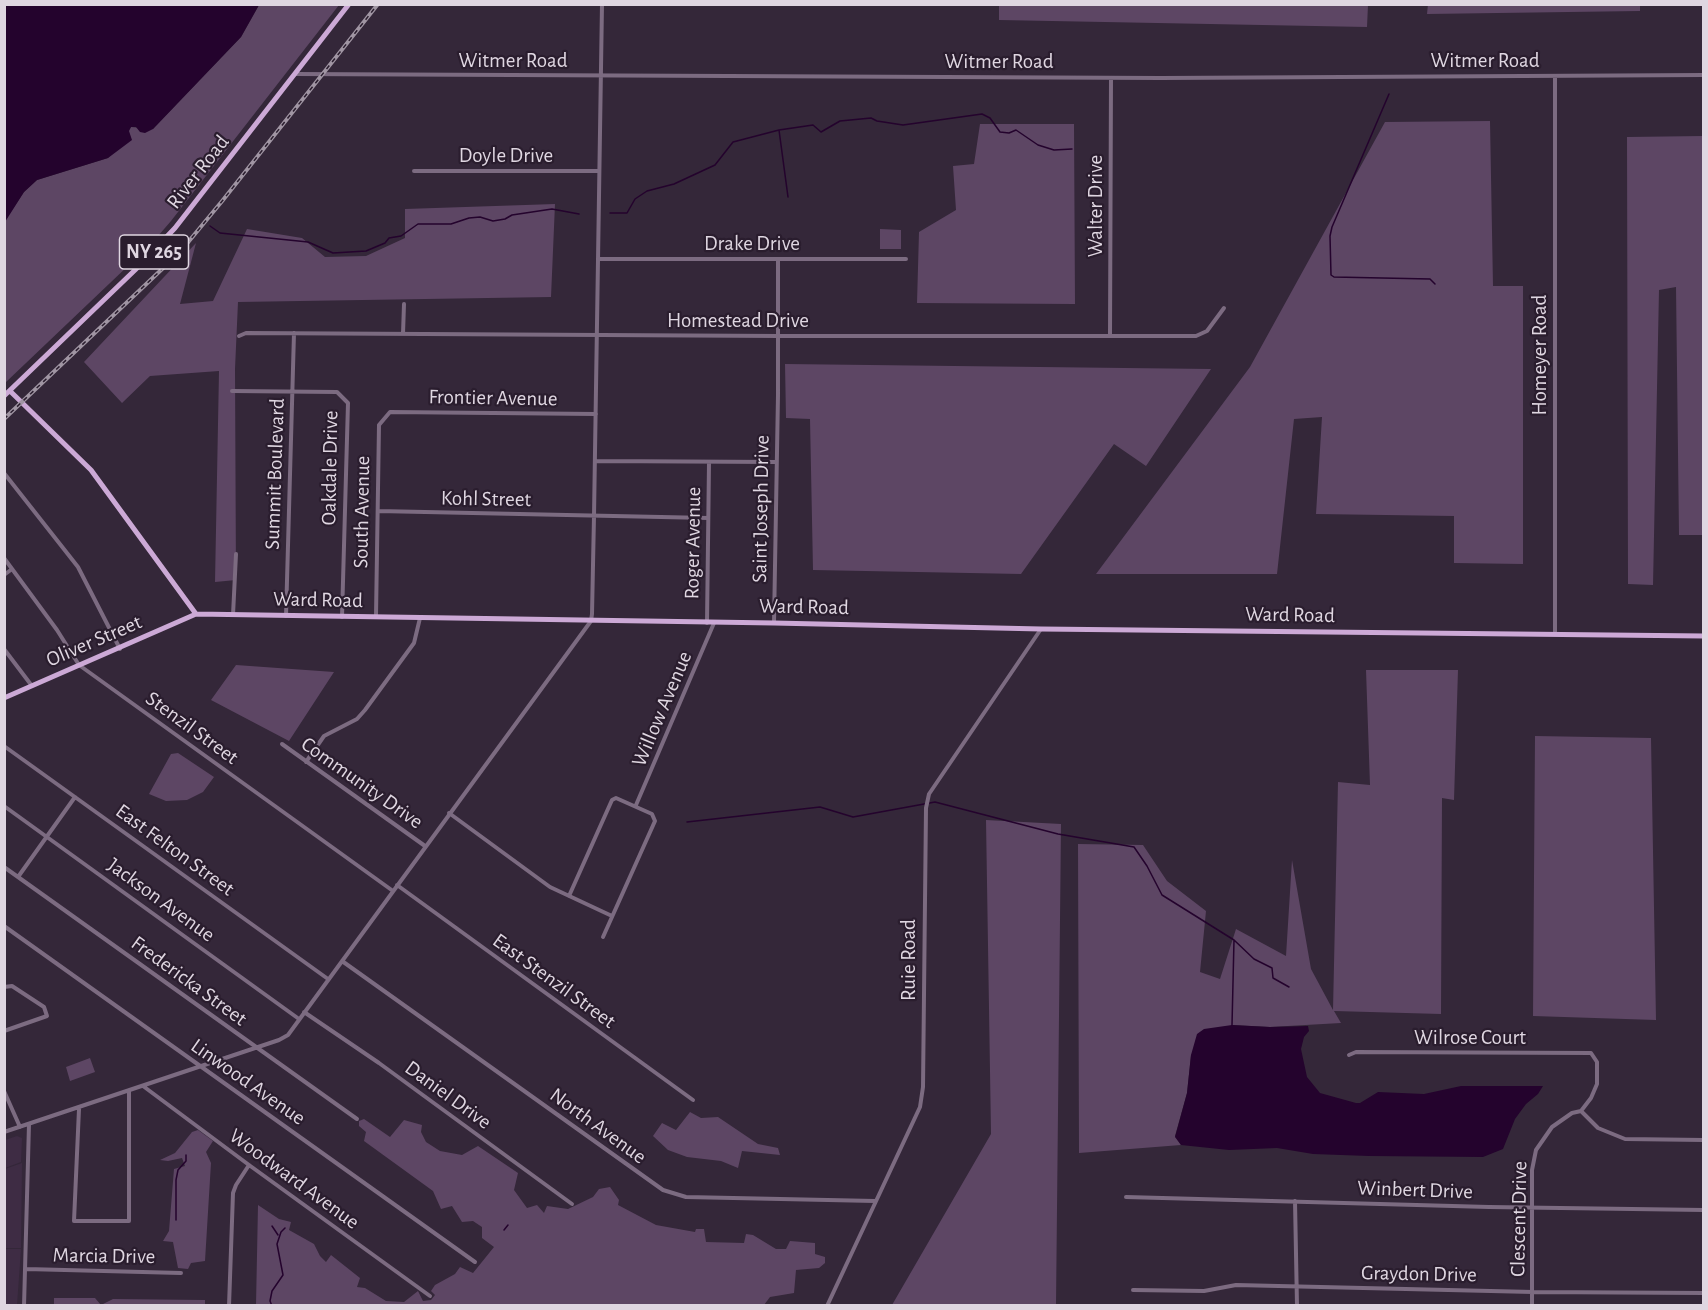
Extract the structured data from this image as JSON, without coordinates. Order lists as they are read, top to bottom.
{
  "streets": {
    "main road": [
      "River Road",
      "NY 265",
      "Ward Road",
      "Oliver Street"
    ],
    "street": [
      "Witmer Road",
      "Doyle Drive",
      "Walter Drive",
      "Drake Drive",
      "Homestead Drive",
      "Homeyer Road",
      "Frontier Avenue",
      "Oakdale Drive",
      "Summit Boulevard",
      "Kohl Street",
      "Saint Joseph Drive",
      "South Avenue",
      "Roger Avenue",
      "Willow Avenue",
      "Stenzil Street",
      "Community Drive",
      "East Felton Street",
      "Jackson Avenue",
      "Ruie Road",
      "Fredericka Street",
      "East Stenzil Street",
      "Wilrose Court",
      "Linwood Avenue",
      "Daniel Drive",
      "North Avenue",
      "Woodward Avenue",
      "Winbert Drive",
      "Clescent Drive",
      "Marcia Drive",
      "Graydon Drive"
    ]
  },
  "crossings": [
    ["Witmer Road", "River Road"],
    ["Witmer Road", "Walter Drive"],
    ["Witmer Road", "Homeyer Road"],
    ["Walter Drive", "Homestead Drive"],
    ["Drake Drive", "Saint Joseph Drive"],
    ["Homestead Drive", "Summit Boulevard"],
    ["Homestead Drive", "Saint Joseph Drive"],
    ["Homeyer Road", "Ward Road"],
    ["Frontier Avenue", "South Avenue"],
    ["Oakdale Drive", "Summit Boulevard"],
    ["Oakdale Drive", "Ward Road"],
    ["Summit Boulevard", "Ward Road"],
    ["Kohl Street", "South Avenue"],
    ["Kohl Street", "Roger Avenue"],
    ["Saint Joseph Drive", "Ward Road"],
    ["South Avenue", "Ward Road"],
    ["Roger Avenue", "Ward Road"],
    ["Ward Road", "Oliver Street"],
    ["Ward Road", "Willow Avenue"],
    ["Ward Road", "Ruie Road"],
    ["Oliver Street", "Stenzil Street"],
    ["Ruie Road", "North Avenue"],
    ["Wilrose Court", "Clescent Drive"],
    ["Winbert Drive", "Clescent Drive"],
    ["Clescent Drive", "Graydon Drive"]
  ]
}
